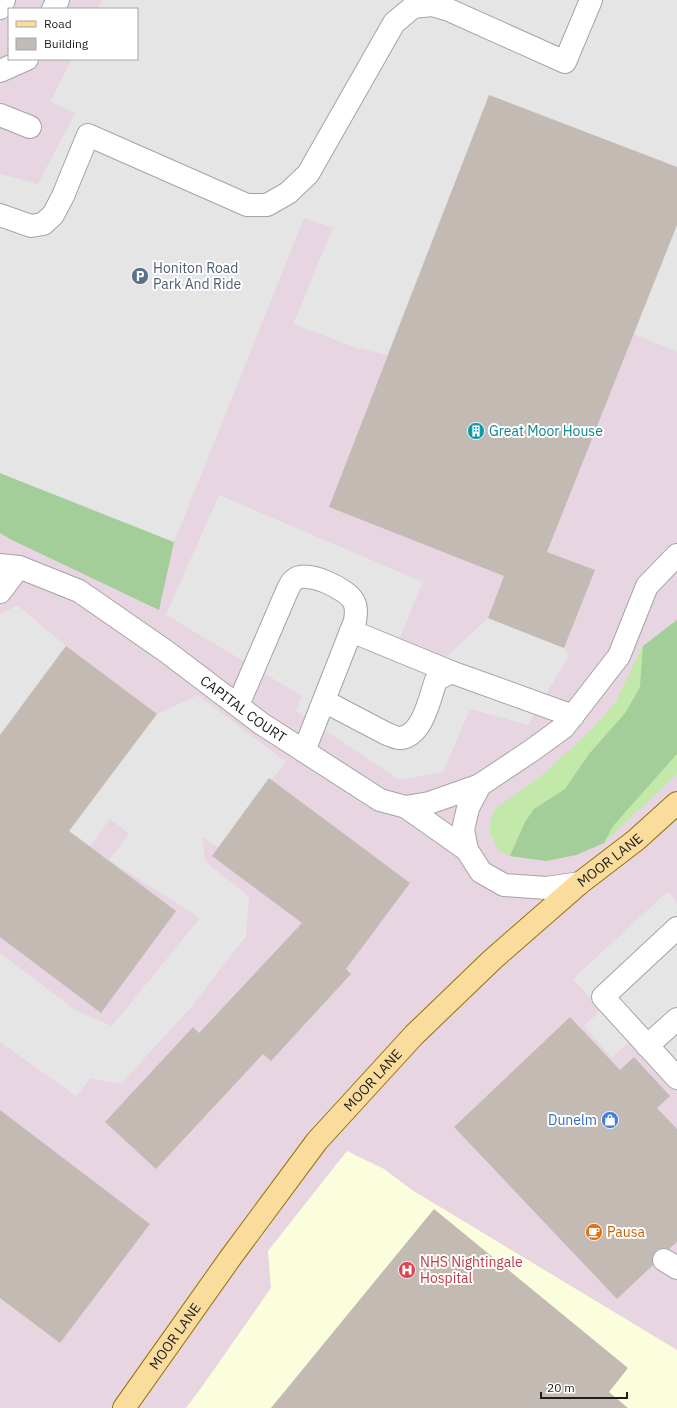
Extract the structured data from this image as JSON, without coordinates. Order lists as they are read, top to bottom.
{
  "streets": {
    "main road": ["MOOR LANE"],
    "street": ["CAPITAL COURT"]
  },
  "places": {
    "parking": ["Honiton Road Park And Ride"],
    "building": ["Great Moor House"],
    "shop": ["Dunelm"],
    "cafe": ["Pausa"],
    "hospital": ["NHS Nightingale Hospital"]
  },
  "legend": ["Road", "Building"],
  "scale_bar": "20 m"
}
